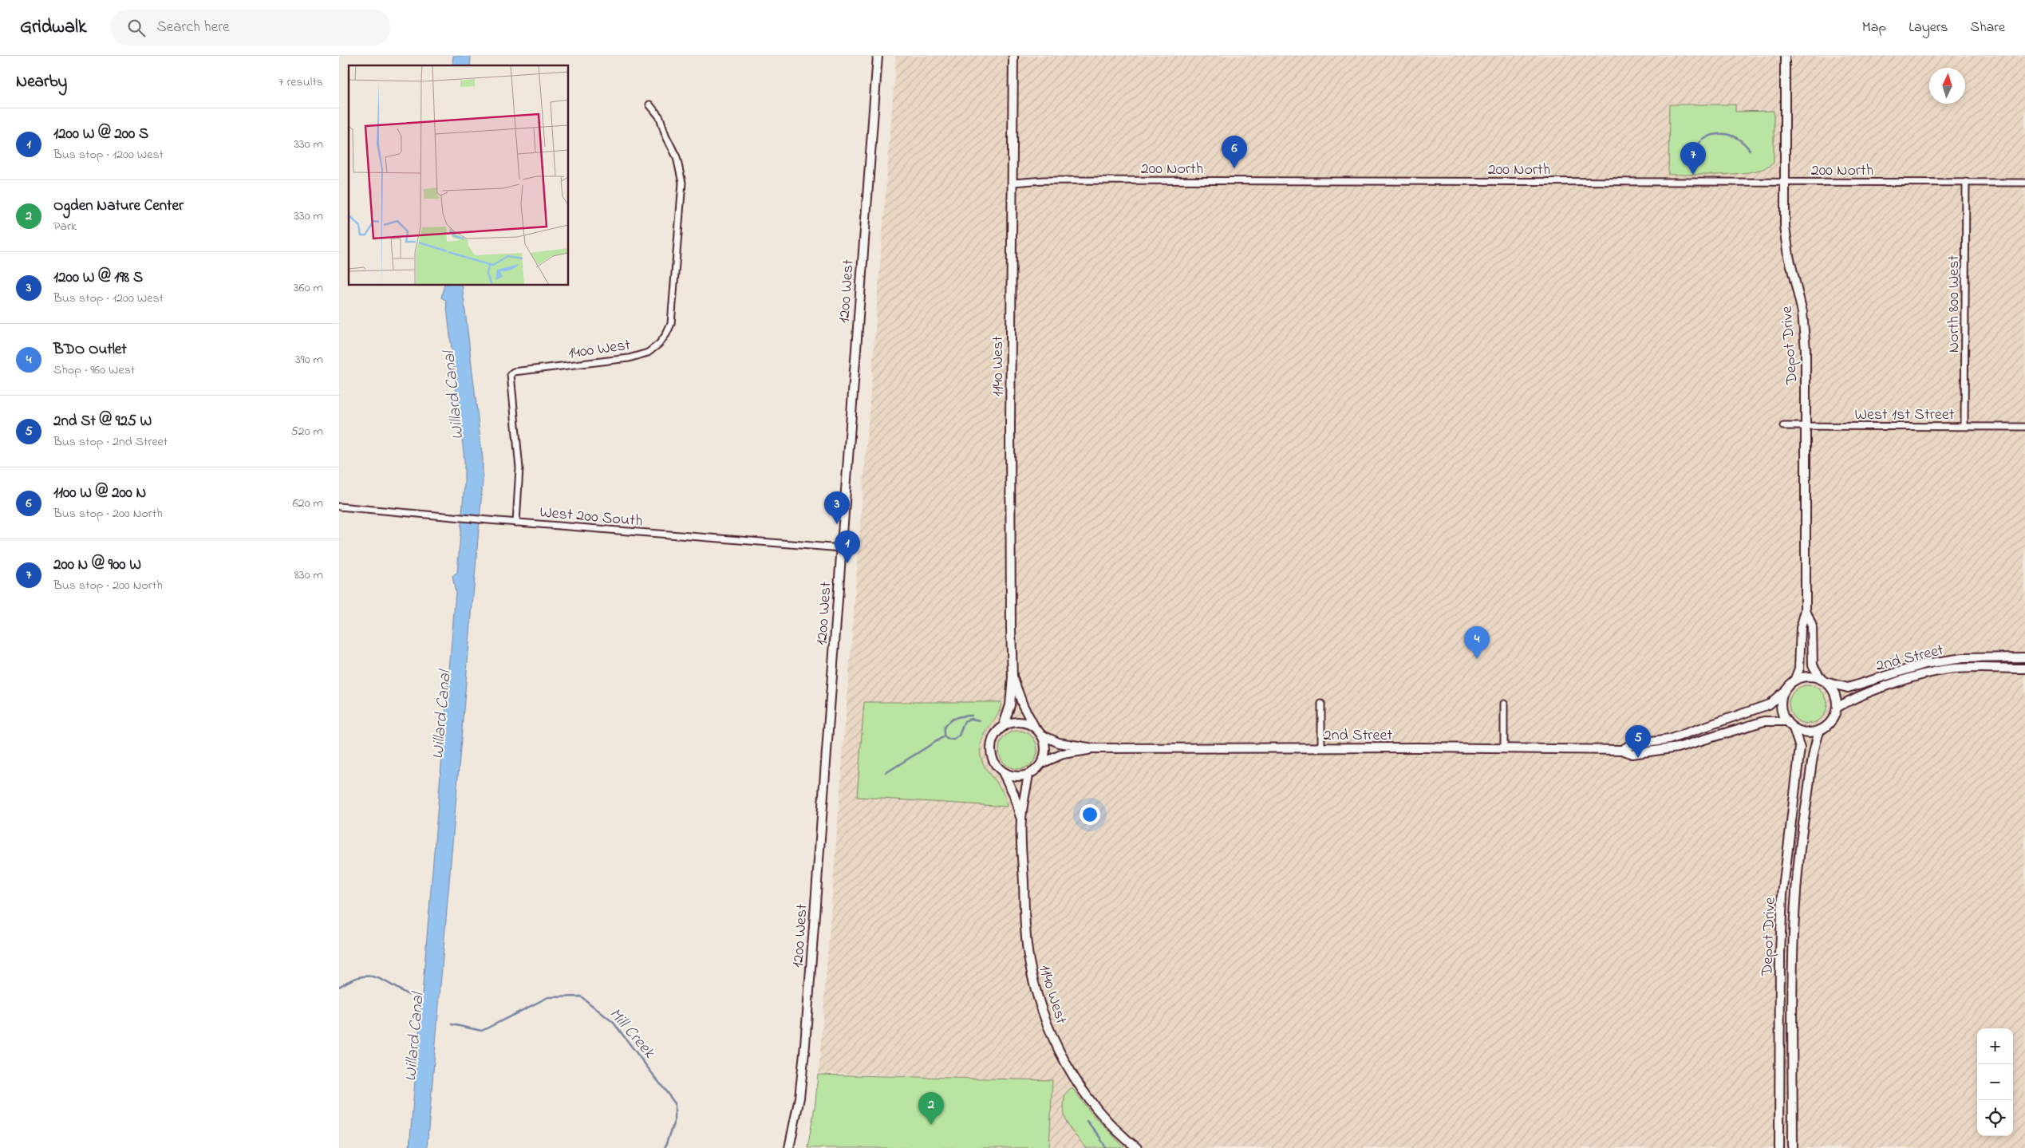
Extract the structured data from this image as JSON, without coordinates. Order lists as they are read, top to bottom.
{
  "streets": {
    "street": [
      "200 North",
      "1200 West",
      "North 800 West",
      "Depot Drive",
      "1400 West",
      "1140 West",
      "West 1st Street",
      "West 200 South",
      "2nd Street"
    ]
  },
  "crossings": [
    ["200 North", "North 800 West"],
    ["200 North", "Depot Drive"],
    ["200 North", "1140 West"],
    ["1200 West", "West 200 South"],
    ["North 800 West", "West 1st Street"],
    ["Depot Drive", "West 1st Street"],
    ["Depot Drive", "2nd Street"],
    ["1400 West", "West 200 South"],
    ["1140 West", "2nd Street"]
  ],
  "water": ["Willard Canal", "Mill Creek"],
  "north": "top",
  "page": {
    "header": "Gridwalk",
    "search": "Search here",
    "nav": ["Map", "Layers", "Share"],
    "heading": ["Nearby", "7 results"],
    "list": [
      {
        "mark": "1",
        "name": "1200 W @ 200 S",
        "note": "Bus stop · 1200 West",
        "value": "330 m"
      },
      {
        "mark": "2",
        "name": "Ogden Nature Center",
        "note": "Park",
        "value": "330 m"
      },
      {
        "mark": "3",
        "name": "1200 W @ 198 S",
        "note": "Bus stop · 1200 West",
        "value": "360 m"
      },
      {
        "mark": "4",
        "name": "BDO Outlet",
        "note": "Shop · 960 West",
        "value": "390 m"
      },
      {
        "mark": "5",
        "name": "2nd St @ 925 W",
        "note": "Bus stop · 2nd Street",
        "value": "520 m"
      },
      {
        "mark": "6",
        "name": "1100 W @ 200 N",
        "note": "Bus stop · 200 North",
        "value": "620 m"
      },
      {
        "mark": "7",
        "name": "200 N @ 900 W",
        "note": "Bus stop · 200 North",
        "value": "830 m"
      }
    ],
    "pins": [
      "6",
      "7",
      "3",
      "1",
      "4",
      "5",
      "2"
    ],
    "map_buttons": ["+", "−"]
  }
}
